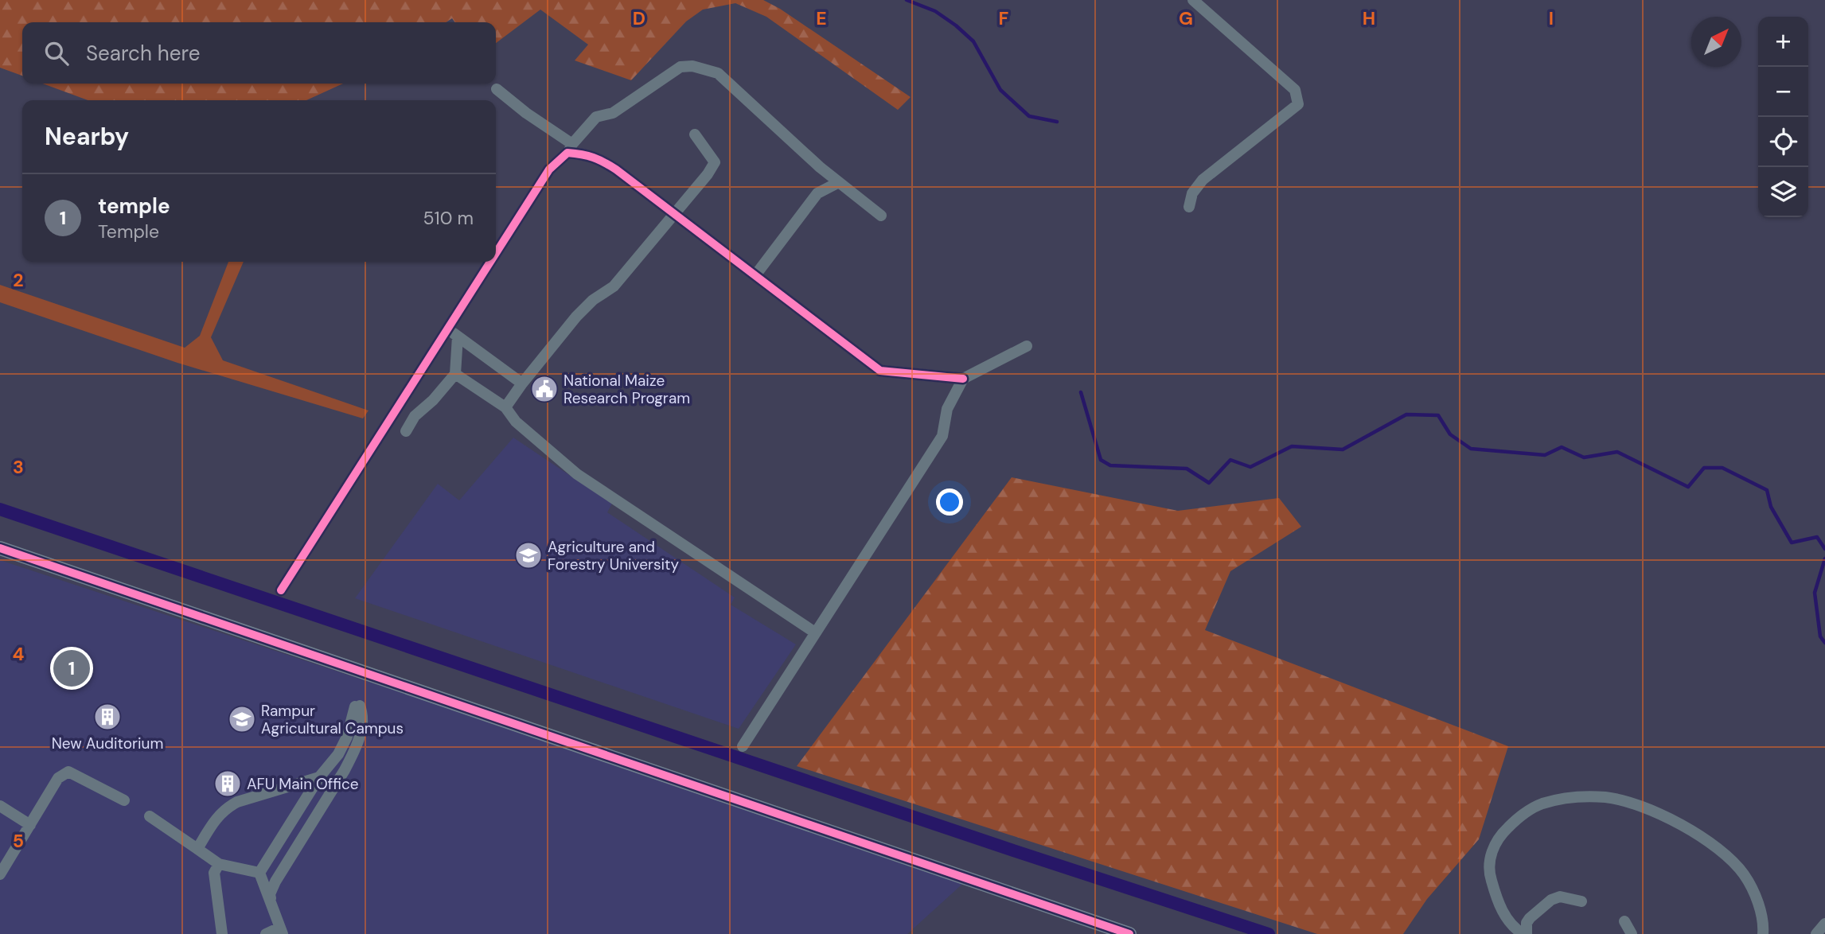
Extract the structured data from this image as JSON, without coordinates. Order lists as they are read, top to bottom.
{
  "places": {
    "public building": ["National Maize Research Program"],
    "school or university": ["Agriculture and Forestry University", "Rampur Agricultural Campus"],
    "building": ["New Auditorium", "AFU Main Office"]
  },
  "north": "top right",
  "page": {
    "map_buttons": ["+", "−"],
    "search": "Search here",
    "heading": "Nearby",
    "list": [
      {
        "mark": "1",
        "name": "temple",
        "note": "Temple",
        "value": "510 m"
      }
    ],
    "pins": "1"
  },
  "grid": {
    "columns": [
      "D",
      "E",
      "F",
      "G",
      "H",
      "I"
    ],
    "rows": [
      "2",
      "3",
      "4",
      "5"
    ]
  }
}
